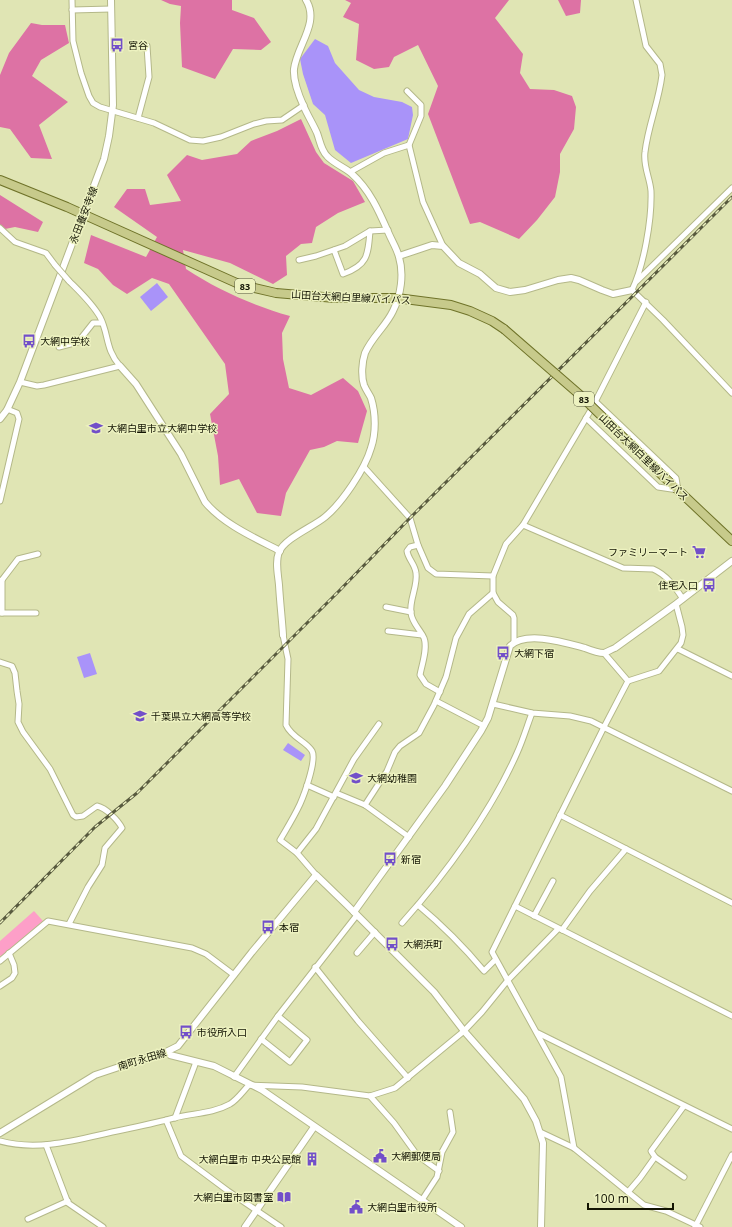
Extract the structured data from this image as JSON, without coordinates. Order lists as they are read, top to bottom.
{
  "streets": {
    "main road": ["83", "山田台大網白里線バイパス"],
    "street": ["永田養安寺線", "南町永田線"]
  },
  "crossings": [
    ["永田養安寺線", "山田台大網白里線バイパス"]
  ],
  "places": {
    "bus stop": [
      "宮谷",
      "大網中学校",
      "住宅入口",
      "大網下宿",
      "新宿",
      "本宿",
      "大網浜町",
      "市役所入口"
    ],
    "school or university": ["大網白里市立大網中学校", "千葉県立大網高等学校", "大網幼稚園"],
    "supermarket": ["ファミリーマート"],
    "public building": ["大網郵便局", "大網白里市役所"],
    "building": ["大網白里市 中央公民館"],
    "library": ["大網白里市図書室"]
  },
  "scale_bar": "100 m"
}
